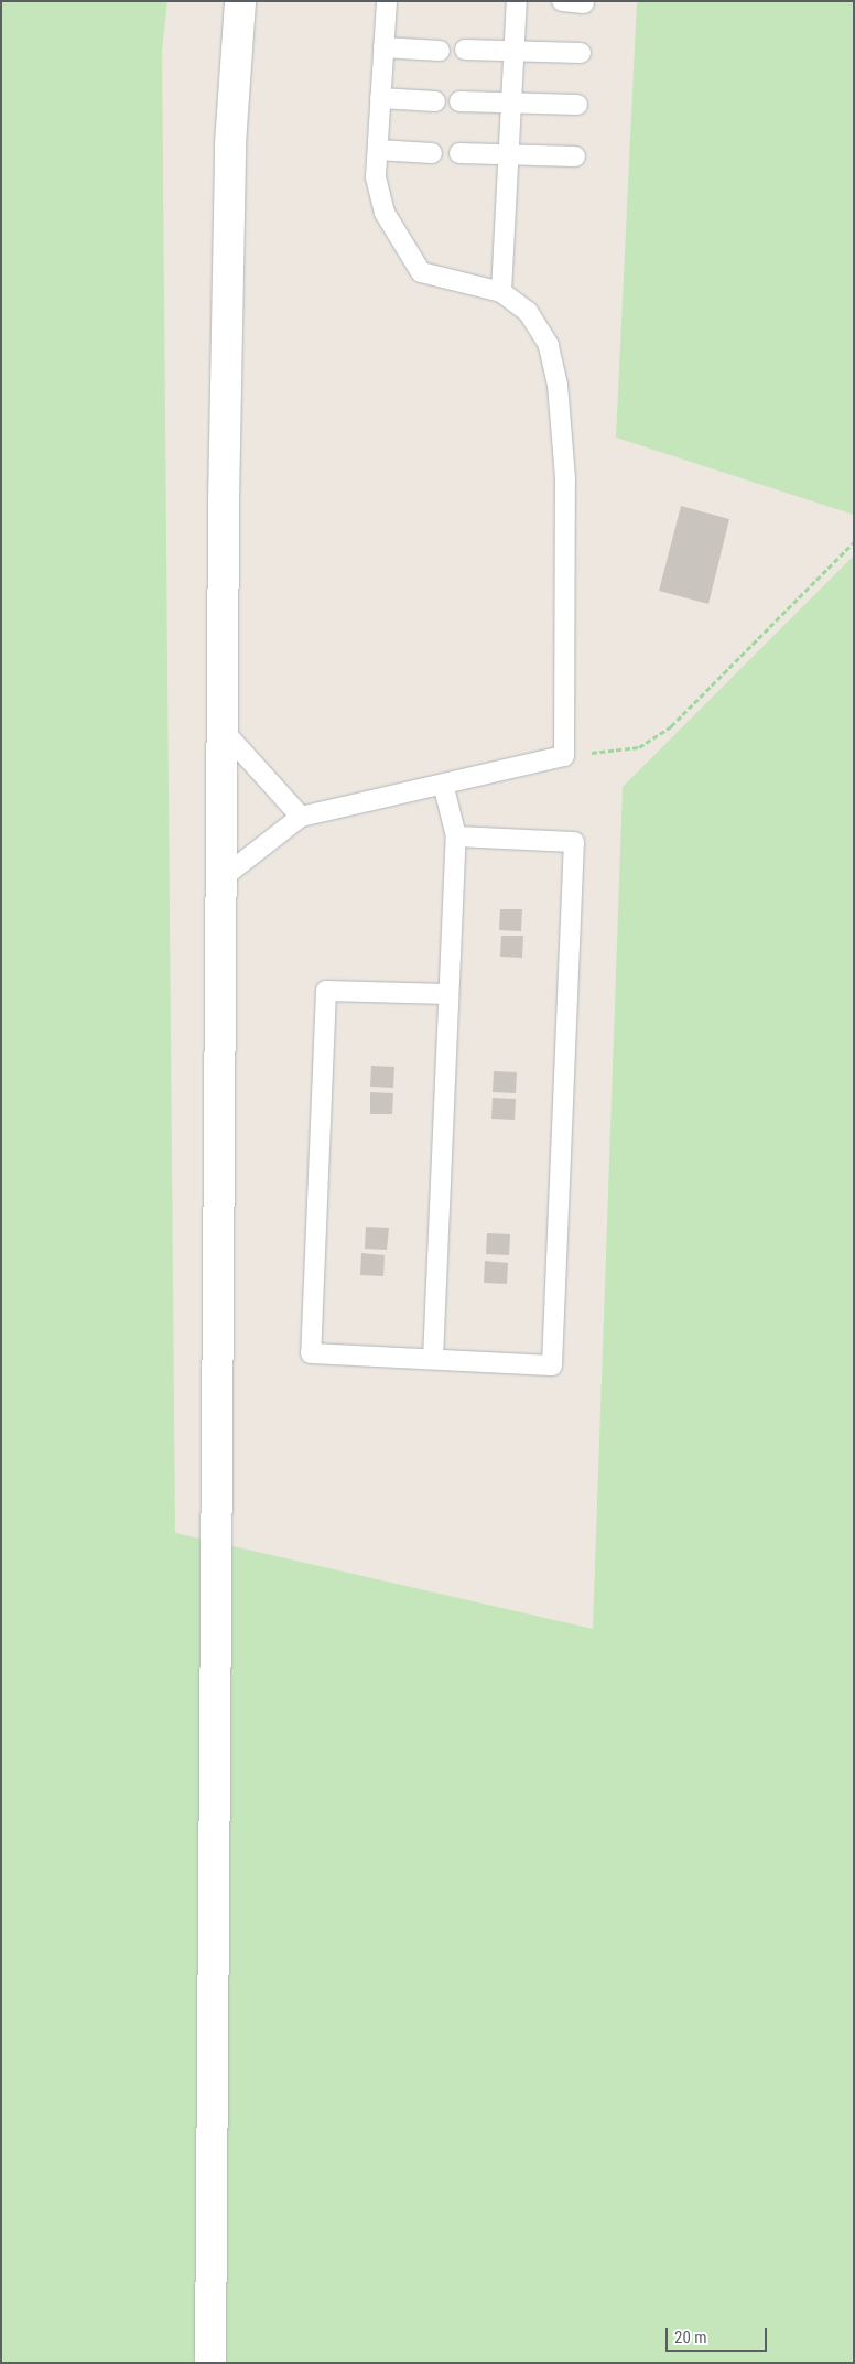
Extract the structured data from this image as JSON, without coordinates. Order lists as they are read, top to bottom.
{
  "scale_bar": "20 m"
}
